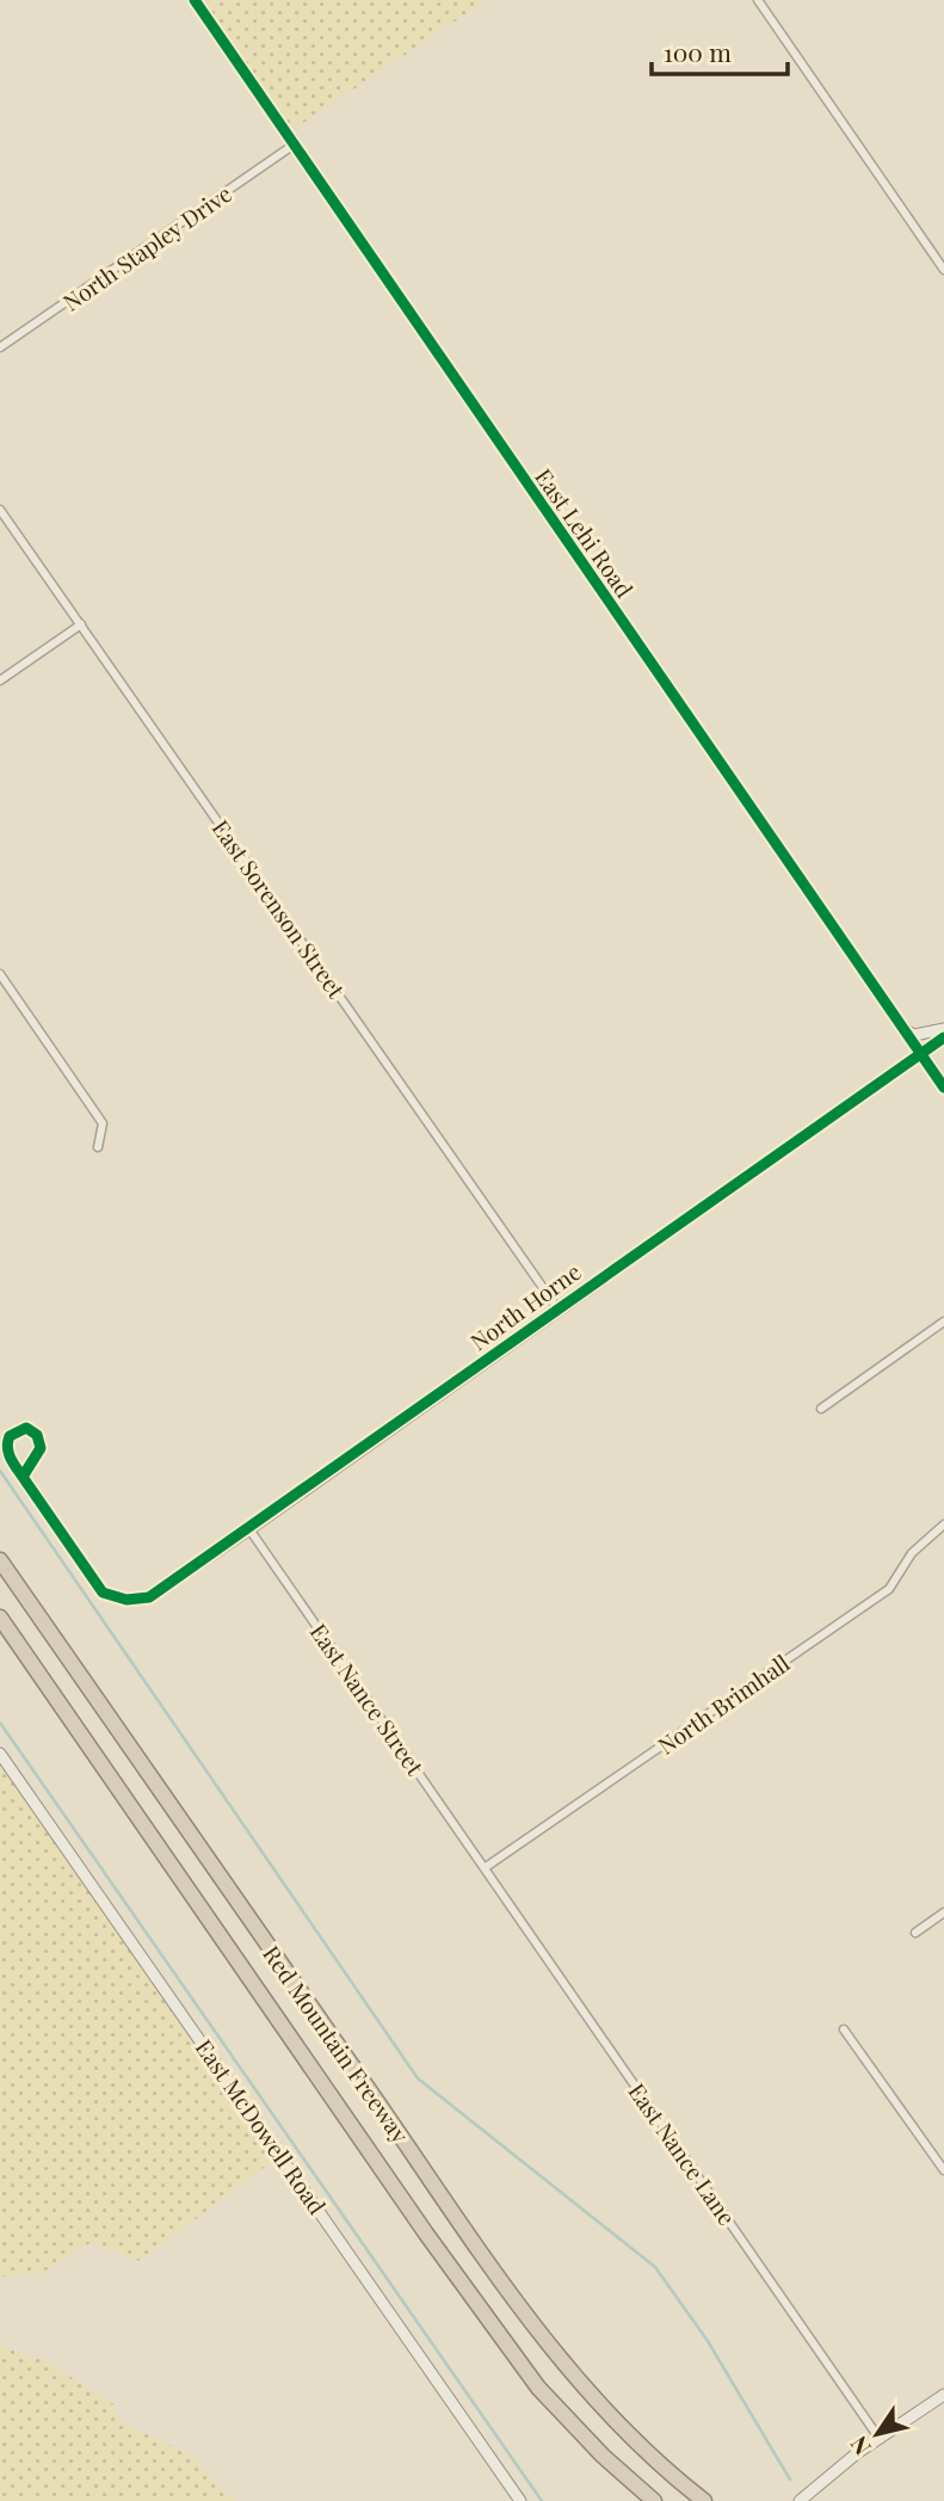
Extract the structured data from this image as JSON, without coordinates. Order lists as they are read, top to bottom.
{
  "streets": {
    "highway": ["Red Mountain Freeway"],
    "street": [
      "North Stapley Drive",
      "East Lehi Road",
      "East Sorenson Street",
      "North Horne",
      "East Nance Street",
      "North Brimhall",
      "East McDowell Road",
      "East Nance Lane"
    ]
  },
  "crossings": [
    ["North Stapley Drive", "East Lehi Road"],
    ["East Lehi Road", "North Horne"],
    ["East Sorenson Street", "North Horne"],
    ["North Horne", "East Nance Street"],
    ["East Nance Street", "North Brimhall"],
    ["East Nance Street", "East Nance Lane"],
    ["North Brimhall", "East Nance Lane"]
  ],
  "scale_bar": "100 m",
  "north": "bottom left"
}
